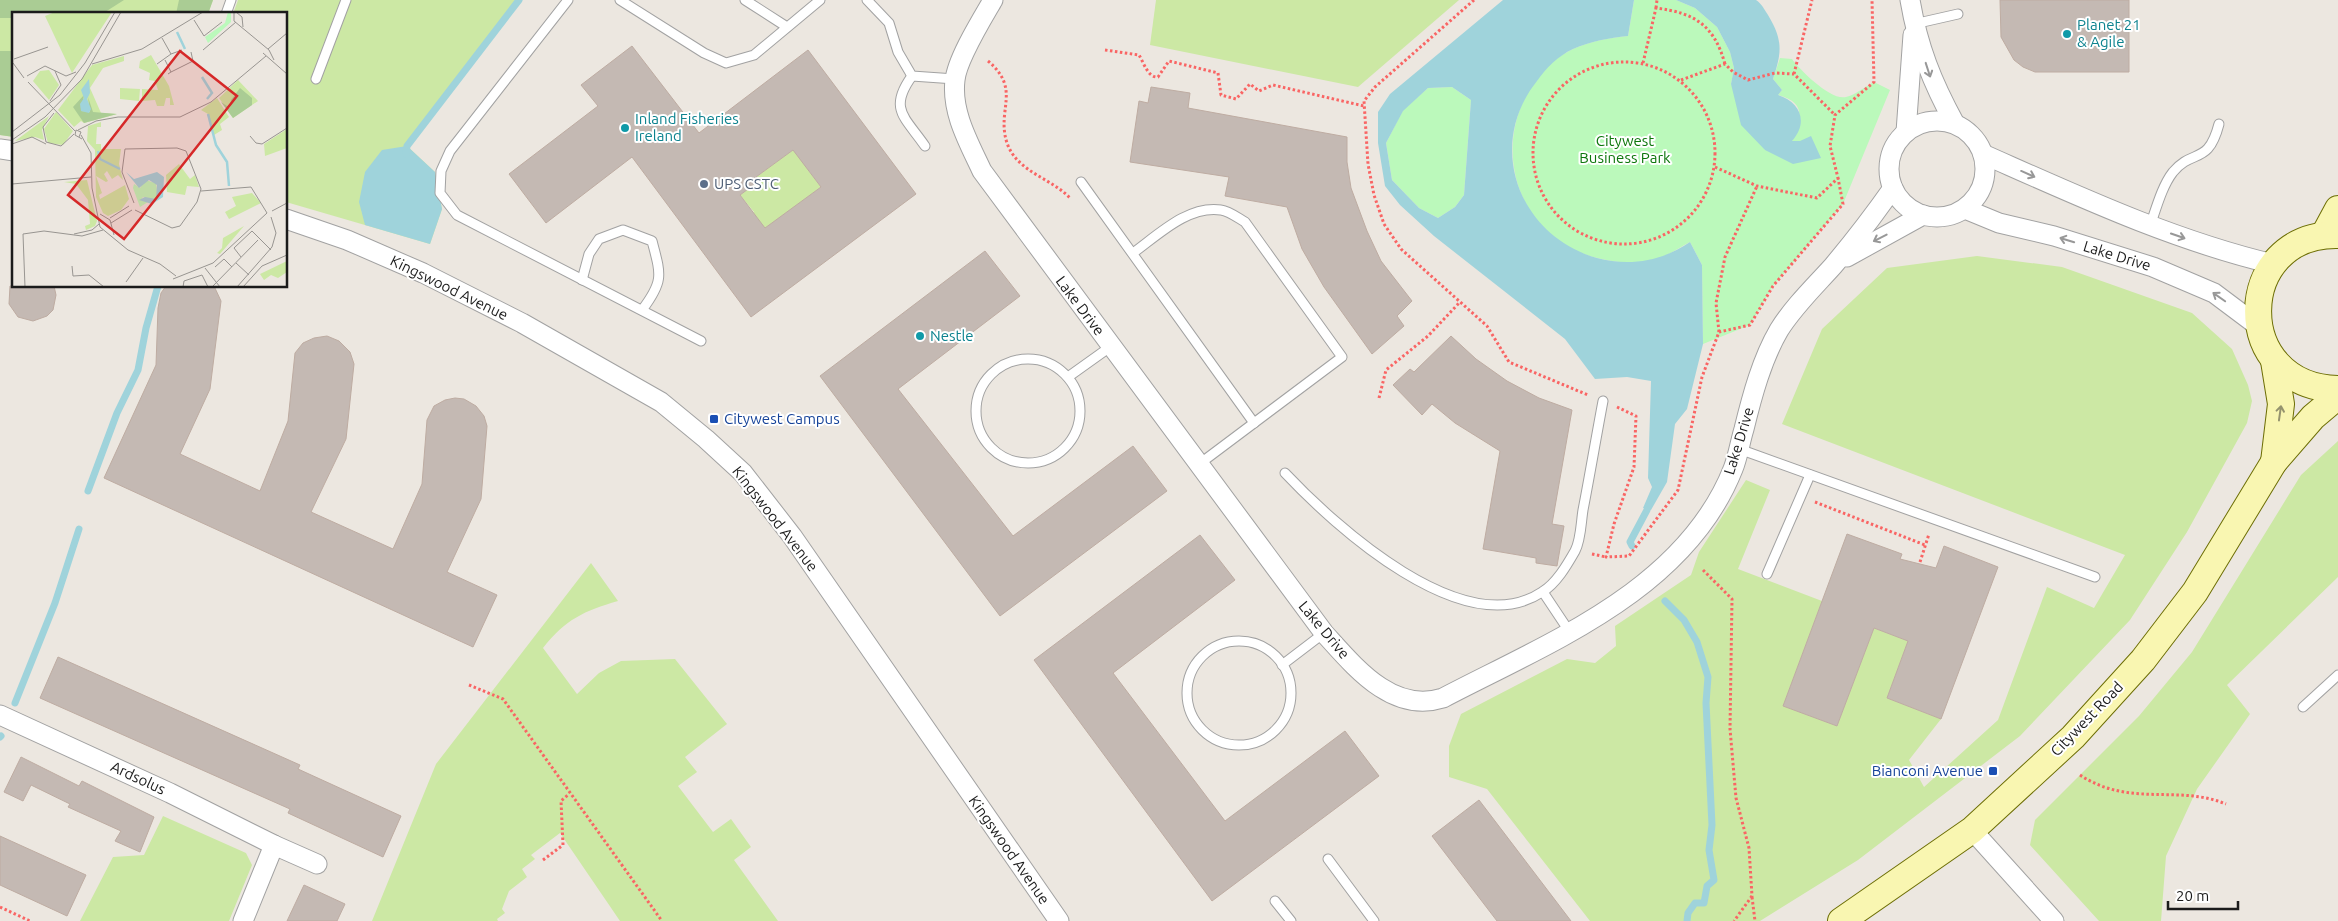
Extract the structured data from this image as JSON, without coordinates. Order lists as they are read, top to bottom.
{
  "streets": {
    "main road": ["Citywest Road"],
    "street": ["Lake Drive", "Kingswood Avenue", "Ardsolus"]
  },
  "parks": ["Citywest Business Park"],
  "places": {
    "other": [
      "Planet 21 & Agile",
      "Inland Fisheries Ireland",
      "UPS CSTC",
      "Nestle"
    ],
    "transit": ["Citywest Campus", "Bianconi Avenue"]
  },
  "scale_bar": "20 m"
}
